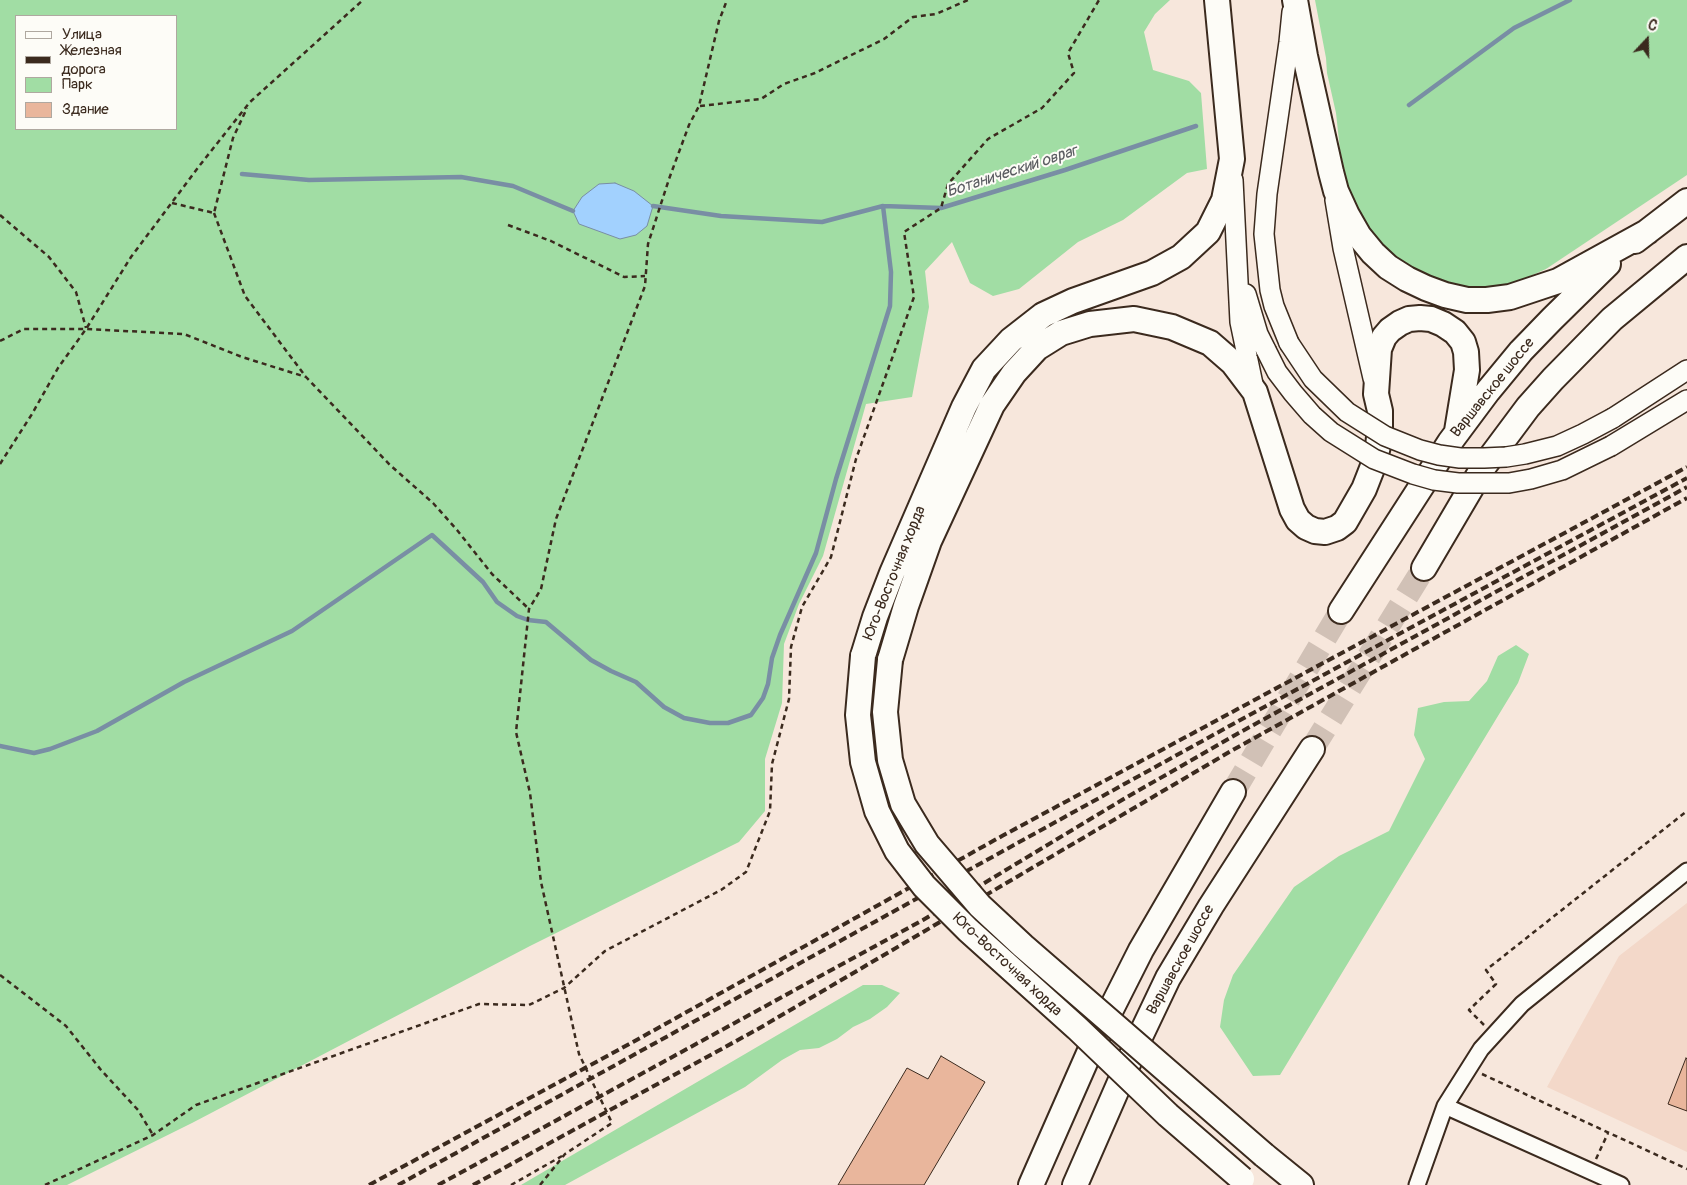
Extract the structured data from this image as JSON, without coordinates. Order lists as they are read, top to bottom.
{
  "streets": {
    "main road": ["Варшавское шоссе", "Юго-Восточная хорда"]
  },
  "crossings": [
    ["Варшавское шоссе", "Юго-Восточная хорда"]
  ],
  "water": ["Ботанический овраг"],
  "legend": [
    "Улица",
    "Железная дорога",
    "Парк",
    "Здание"
  ],
  "north": "top"
}
